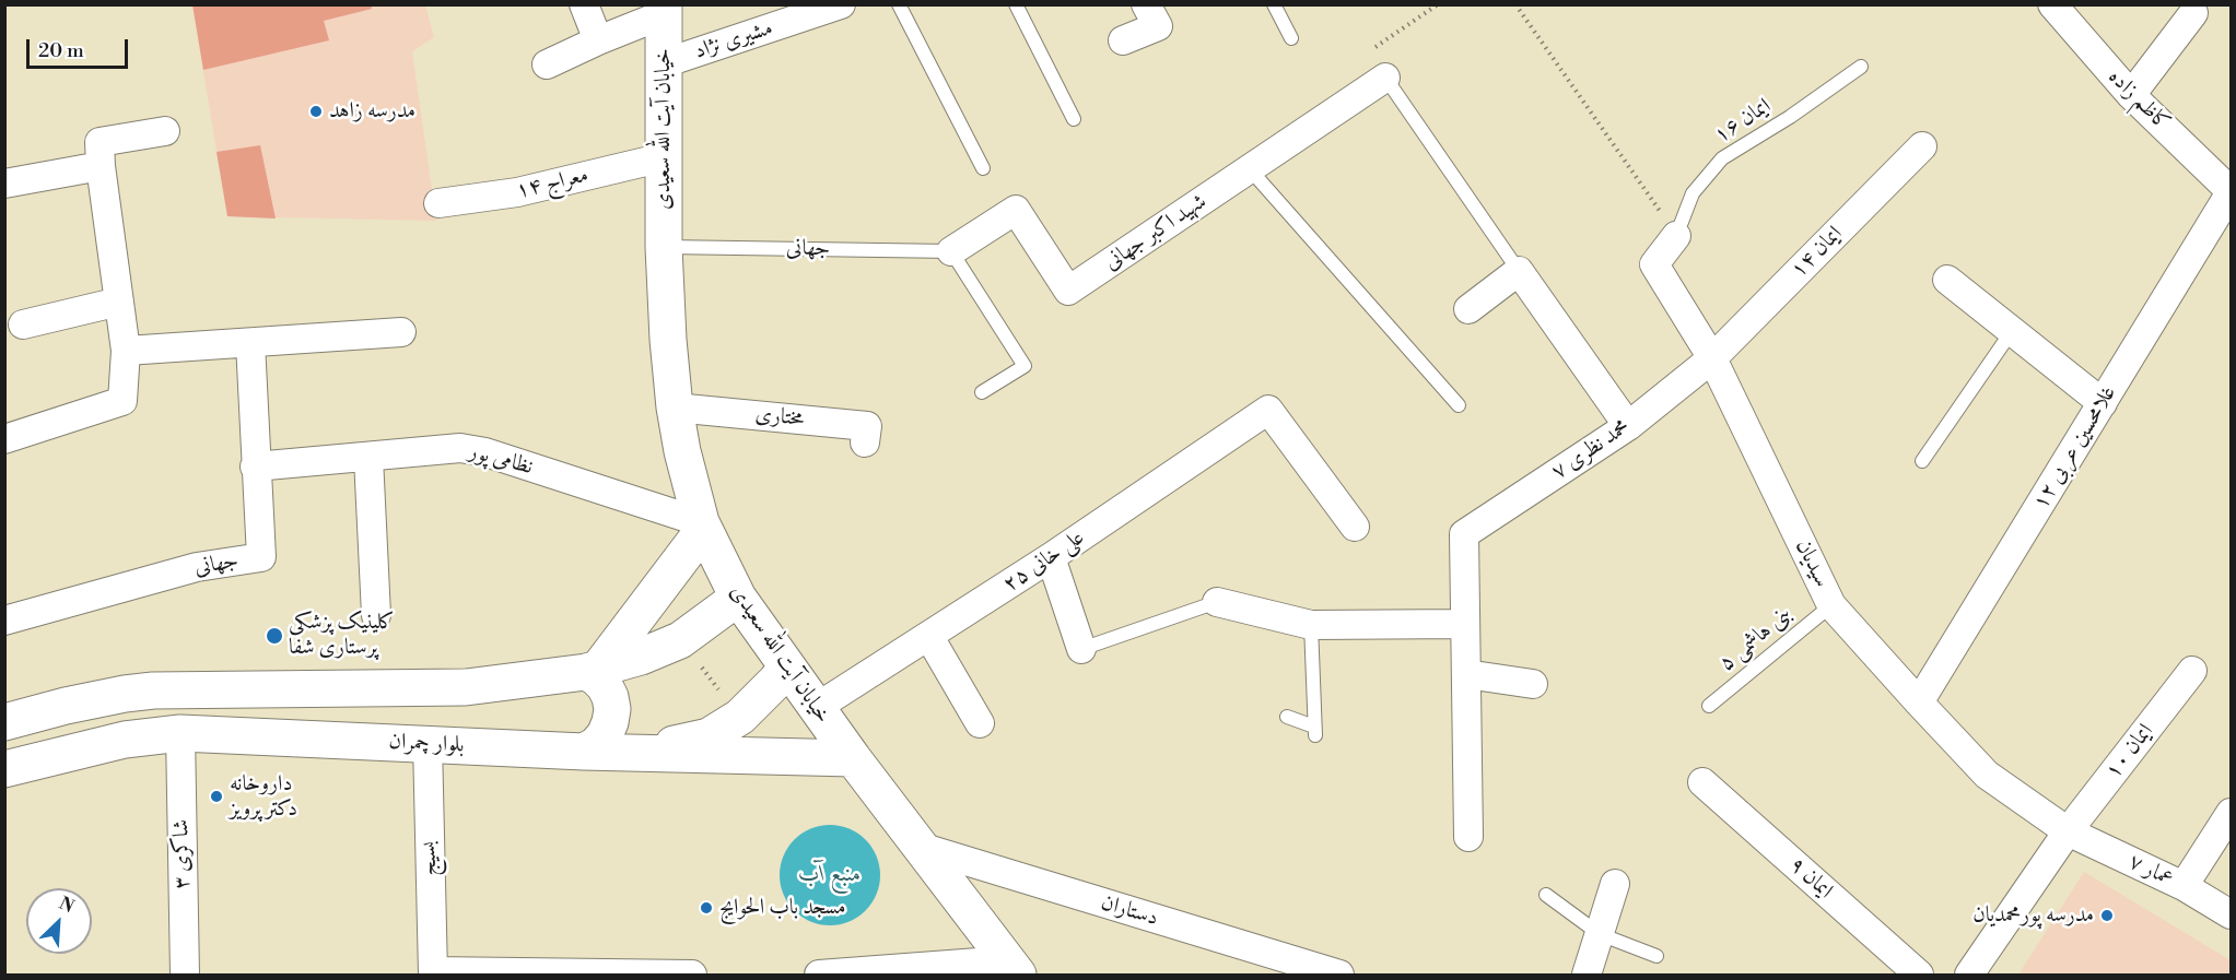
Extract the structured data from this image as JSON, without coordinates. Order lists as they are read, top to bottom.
{
  "streets": {
    "main road": ["خیابان آیت الله سعیدی", "بلوار چمران"],
    "street": [
      "مشیری نژاد",
      "کاظم زاده",
      "معراج ۱۴",
      "شهید اکبر جهانی",
      "جهانی",
      "ایمان ۱۴",
      "مختاری",
      "غلامحسین عربی ۱۲",
      "محمد نظری ۷",
      "نظامی پور",
      "علی خانی ۲۵",
      "سیدیان",
      "ایمان ۱۰",
      "شاکری ۳",
      "بسیج",
      "عمار ۷",
      "ایمان ۹",
      "دستاران"
    ],
    "lane": ["ایمان ۱۶", "بنی هاشمی ۵"]
  },
  "crossings": [
    ["مشیری نژاد", "خیابان آیت الله سعیدی"],
    ["کاظم زاده", "غلامحسین عربی ۱۲"],
    ["ایمان ۱۶", "سیدیان"],
    ["خیابان آیت الله سعیدی", "معراج ۱۴"],
    ["خیابان آیت الله سعیدی", "جهانی"],
    ["خیابان آیت الله سعیدی", "مختاری"],
    ["خیابان آیت الله سعیدی", "نظامی پور"],
    ["خیابان آیت الله سعیدی", "علی خانی ۲۵"],
    ["خیابان آیت الله سعیدی", "بلوار چمران"],
    ["خیابان آیت الله سعیدی", "دستاران"],
    ["شهید اکبر جهانی", "جهانی"],
    ["جهانی", "نظامی پور"],
    ["ایمان ۱۴", "محمد نظری ۷"],
    ["ایمان ۱۴", "سیدیان"],
    ["غلامحسین عربی ۱۲", "سیدیان"],
    ["محمد نظری ۷", "سیدیان"],
    ["سیدیان", "بنی هاشمی ۵"],
    ["سیدیان", "ایمان ۱۰"],
    ["سیدیان", "عمار ۷"],
    ["بلوار چمران", "شاکری ۳"],
    ["بلوار چمران", "بسیج"],
    ["ایمان ۱۰", "عمار ۷"]
  ],
  "water": ["منبع آب"],
  "places": [
    "مدرسه زاهد",
    "کلینیک پزشکی پرستاری شفا",
    "داروخانه دکتر پرویز",
    "مسجد باب الحوایج",
    "مدرسه پورمحمدیان"
  ],
  "scale_bar": "20 m",
  "north": "top right"
}
